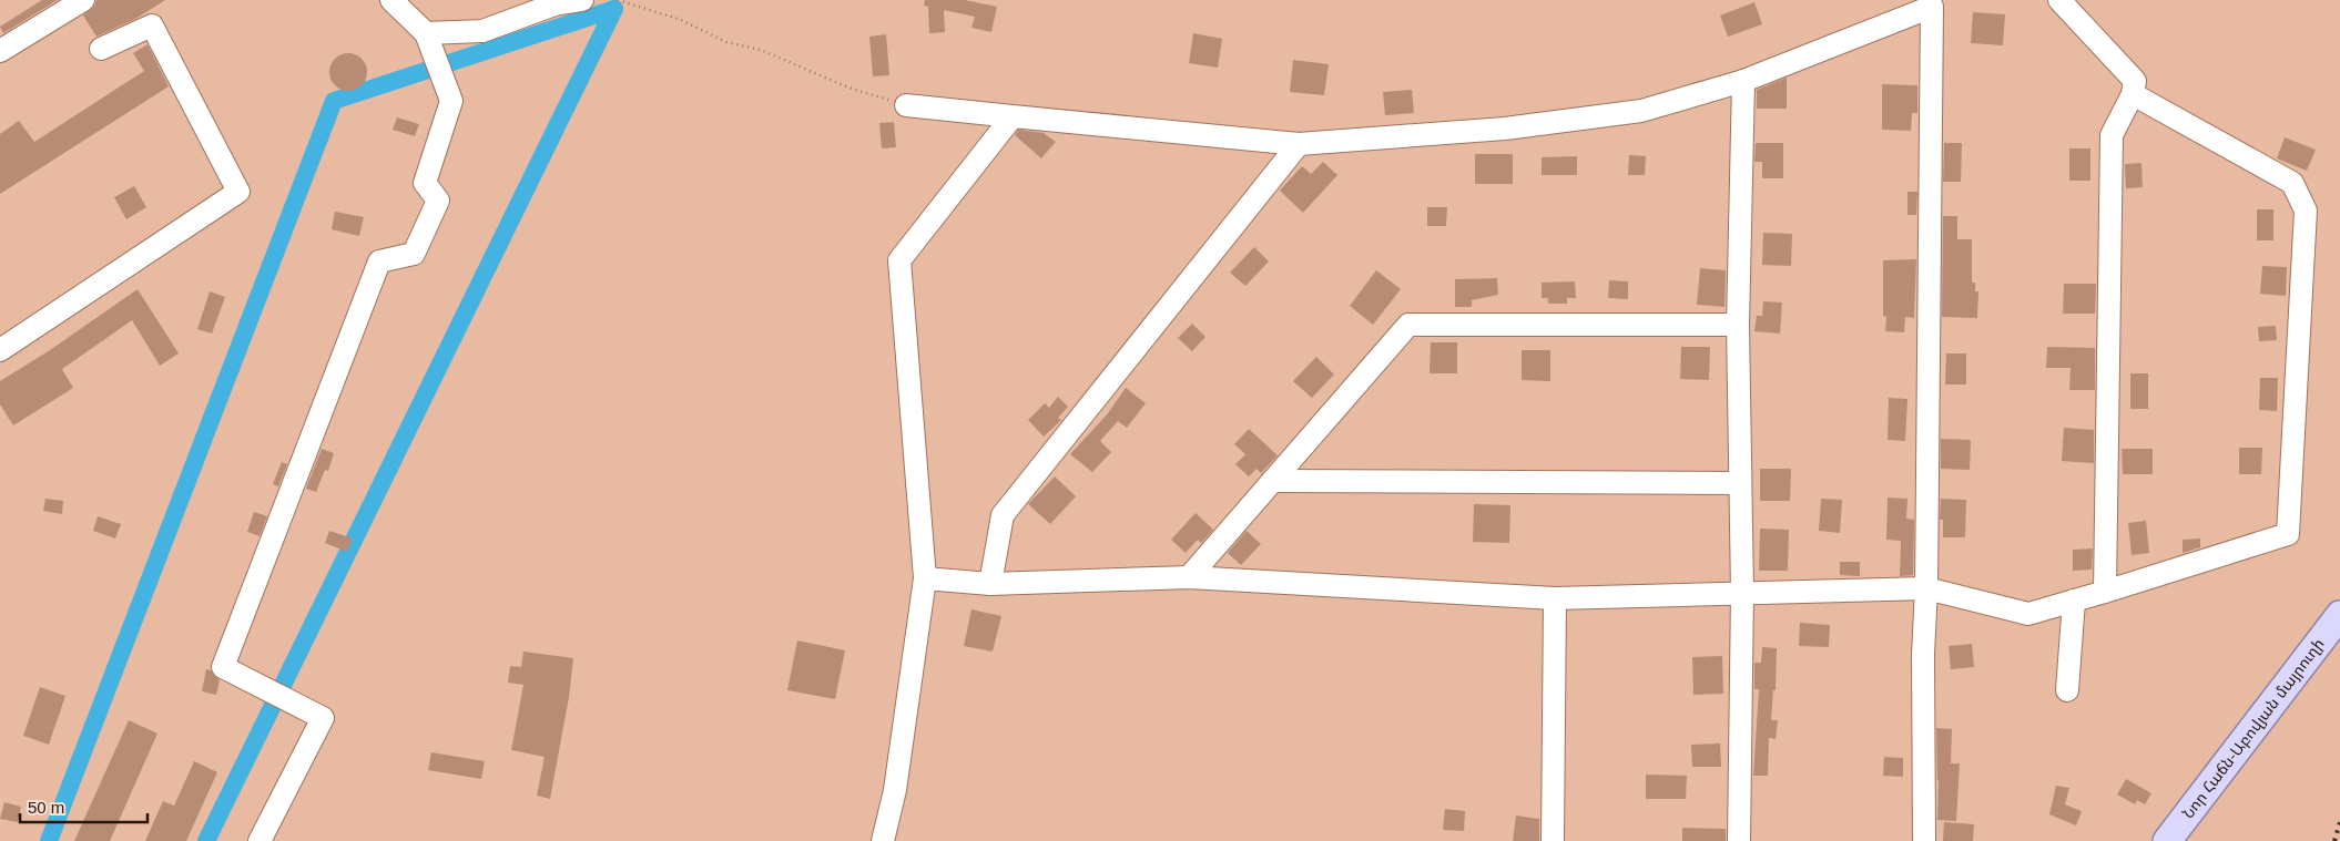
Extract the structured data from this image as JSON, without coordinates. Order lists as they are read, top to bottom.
{
  "streets": {
    "main road": ["Նոր Հաճն-Աբովյան մայրուղի"]
  },
  "scale_bar": "50 m"
}
